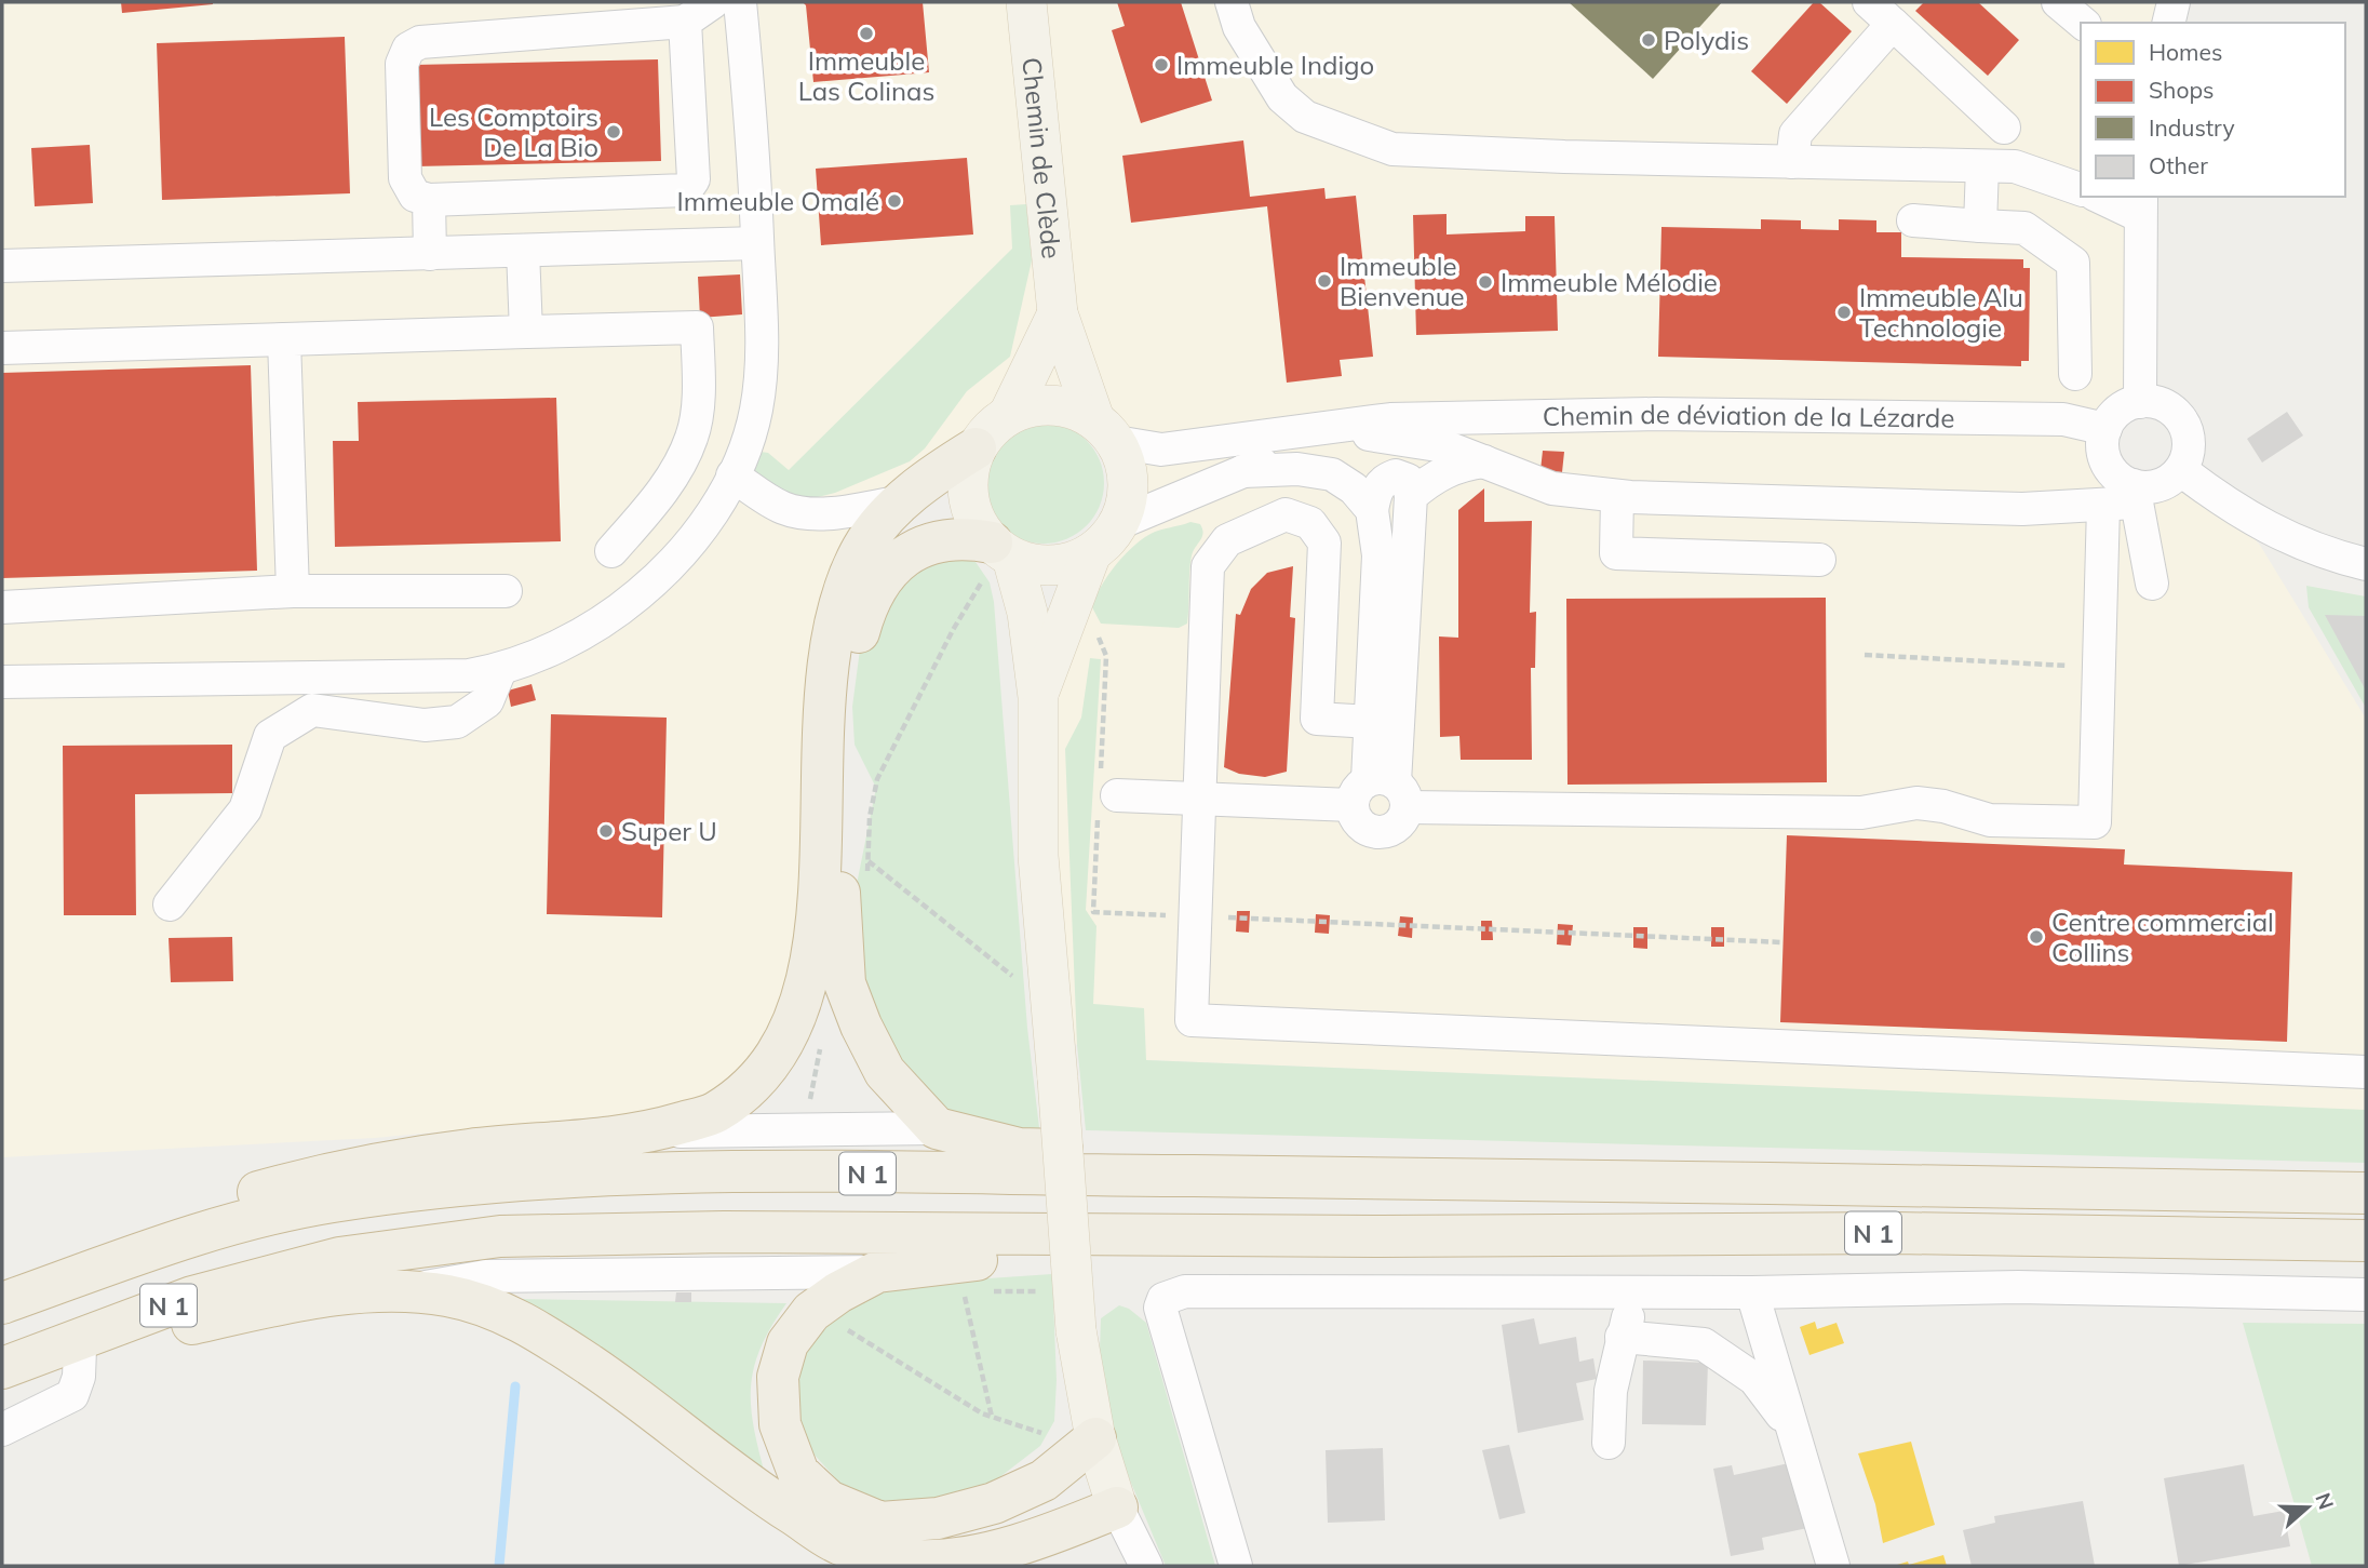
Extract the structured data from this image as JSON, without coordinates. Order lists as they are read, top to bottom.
{
  "streets": {
    "highway": ["N 1"],
    "main road": ["Chemin de Clède"],
    "street": ["Chemin de déviation de la Lézarde"]
  },
  "crossings": [
    ["Chemin de Clède", "Chemin de déviation de la Lézarde"]
  ],
  "places": [
    "Immeuble Las Colinas",
    "Polydis",
    "Immeuble Indigo",
    "Les Comptoirs De La Bio",
    "Immeuble Omalé",
    "Immeuble Bienvenue",
    "Immeuble Mélodie",
    "Immeuble Alu Technologie",
    "Super U",
    "Centre commercial Collins"
  ],
  "legend": [
    "Homes",
    "Shops",
    "Industry",
    "Other"
  ],
  "north": "right"
}
